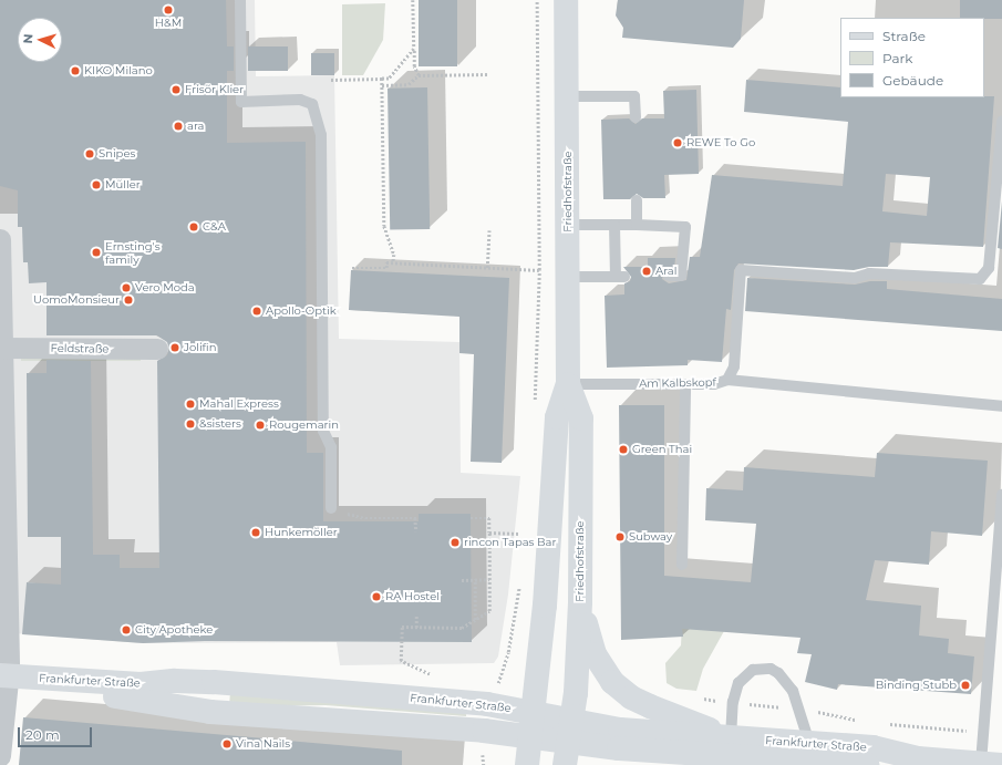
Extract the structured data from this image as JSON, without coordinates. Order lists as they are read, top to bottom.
{
  "streets": {
    "main road": ["Friedhofstraße", "Frankfurter Straße"],
    "street": ["Feldstraße"],
    "lane": ["Am Kalbskopf"]
  },
  "crossings": [
    ["Friedhofstraße", "Am Kalbskopf"],
    ["Friedhofstraße", "Frankfurter Straße"]
  ],
  "places": [
    "H&M",
    "KIKO Milano",
    "Frisör Klier",
    "ara",
    "REWE To Go",
    "Snipes",
    "Müller",
    "C&A",
    "Ernsting's family",
    "Aral",
    "Vero Moda",
    "UomoMonsieur",
    "Apollo-Optik",
    "Jolifin",
    "Mahal Express",
    "&sisters",
    "Rougemarin",
    "Green Thai",
    "Hunkemöller",
    "Subway",
    "rincon Tapas Bar",
    "RA Hostel",
    "City Apotheke",
    "Binding Stubb",
    "Vina Nails"
  ],
  "legend": ["Straße", "Park", "Gebäude"],
  "scale_bar": "20 m",
  "north": "left"
}
